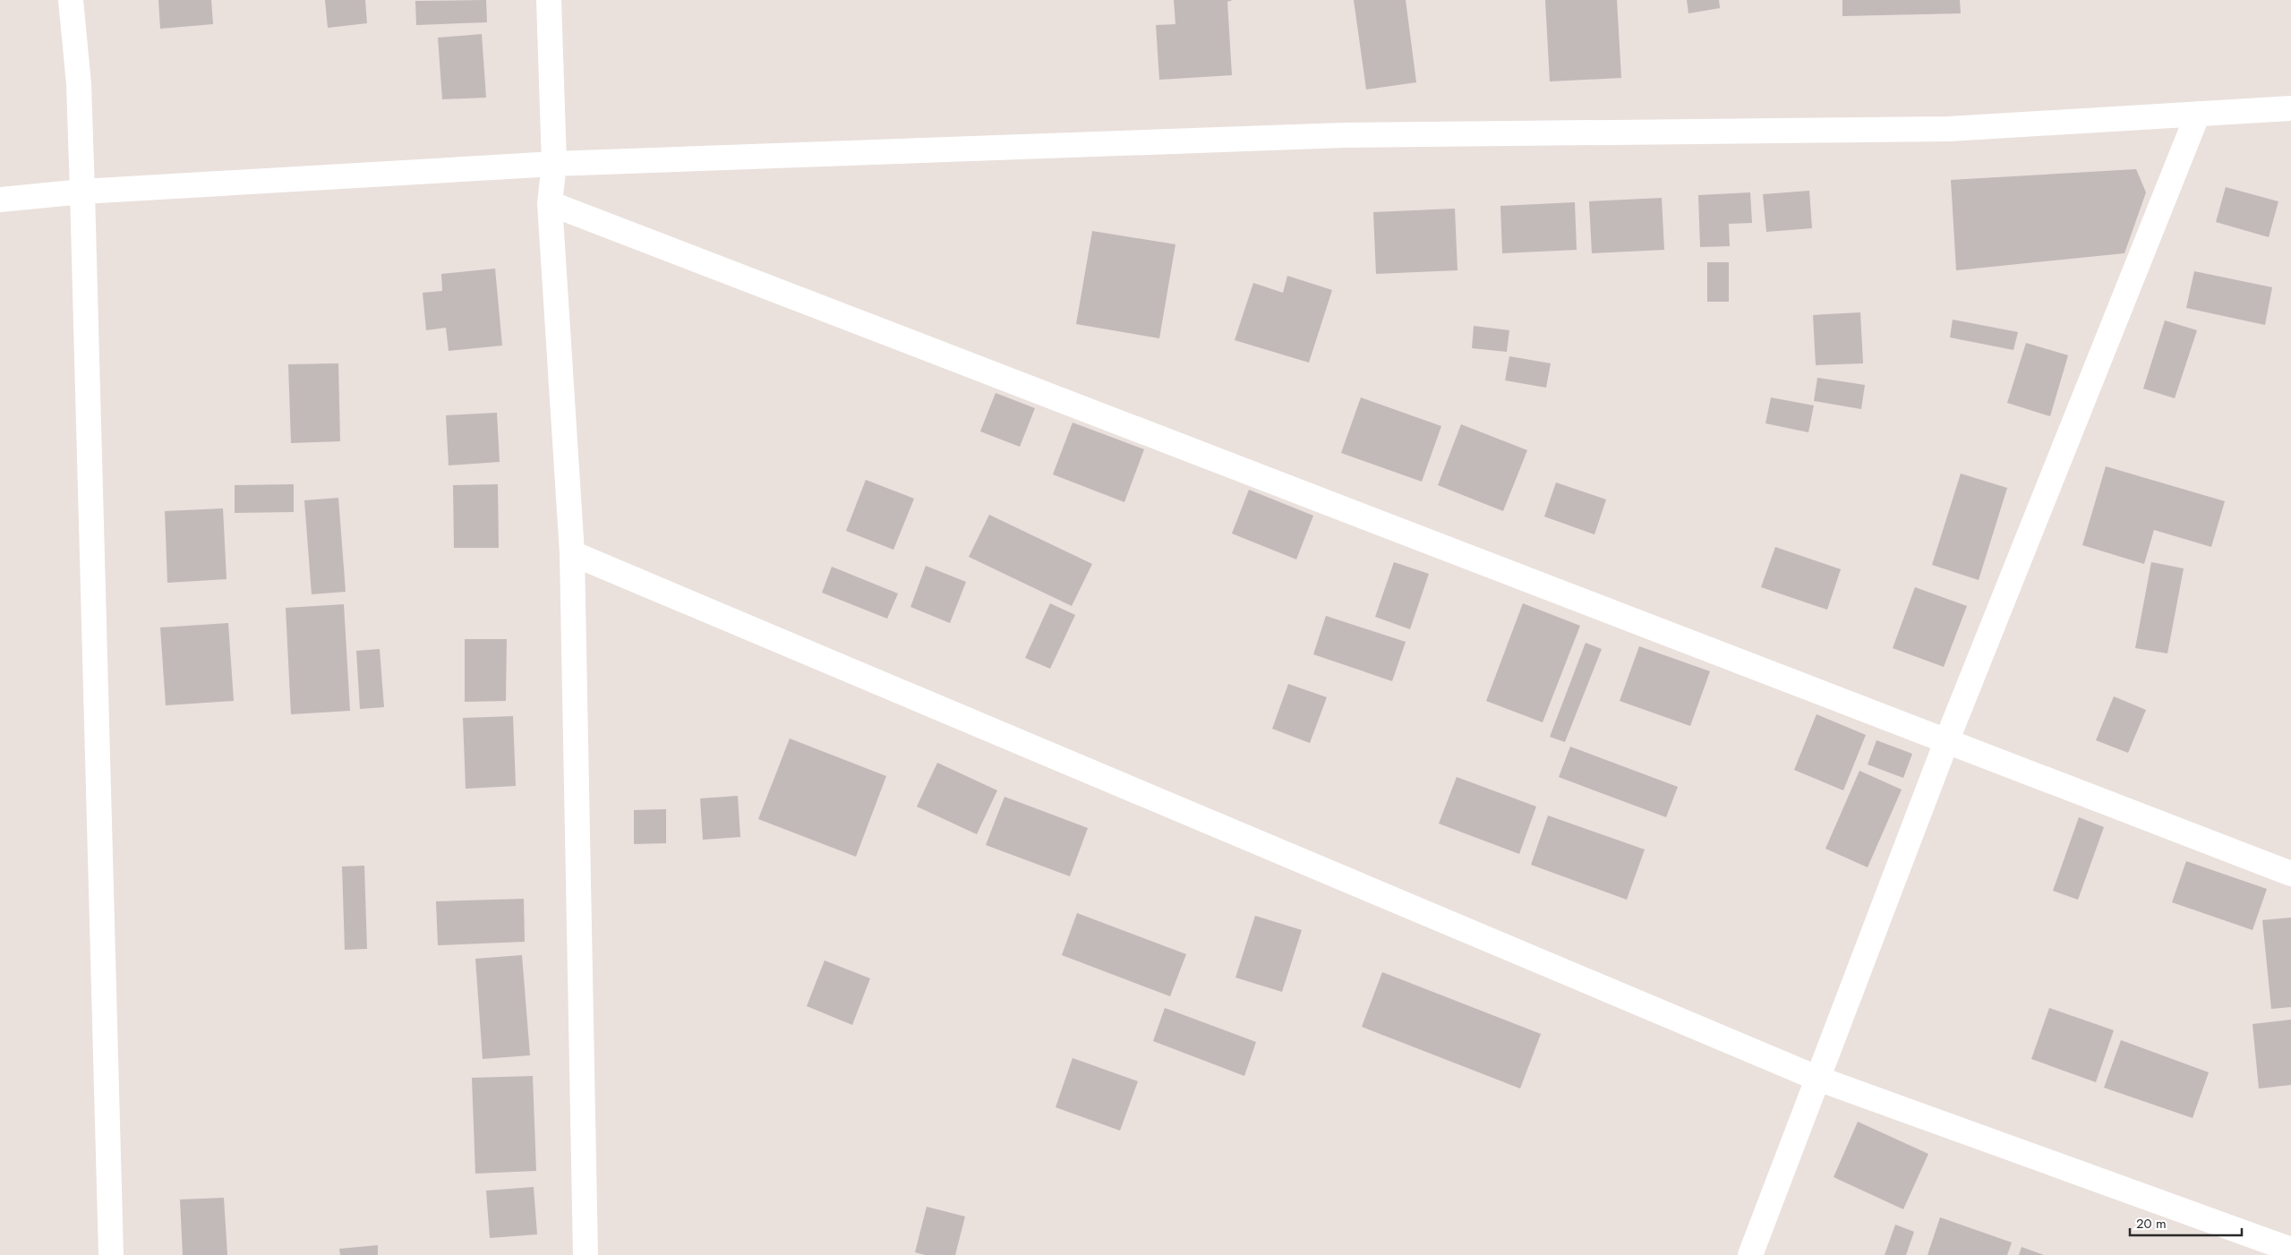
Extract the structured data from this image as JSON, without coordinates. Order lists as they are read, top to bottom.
{
  "scale_bar": "20 m"
}
